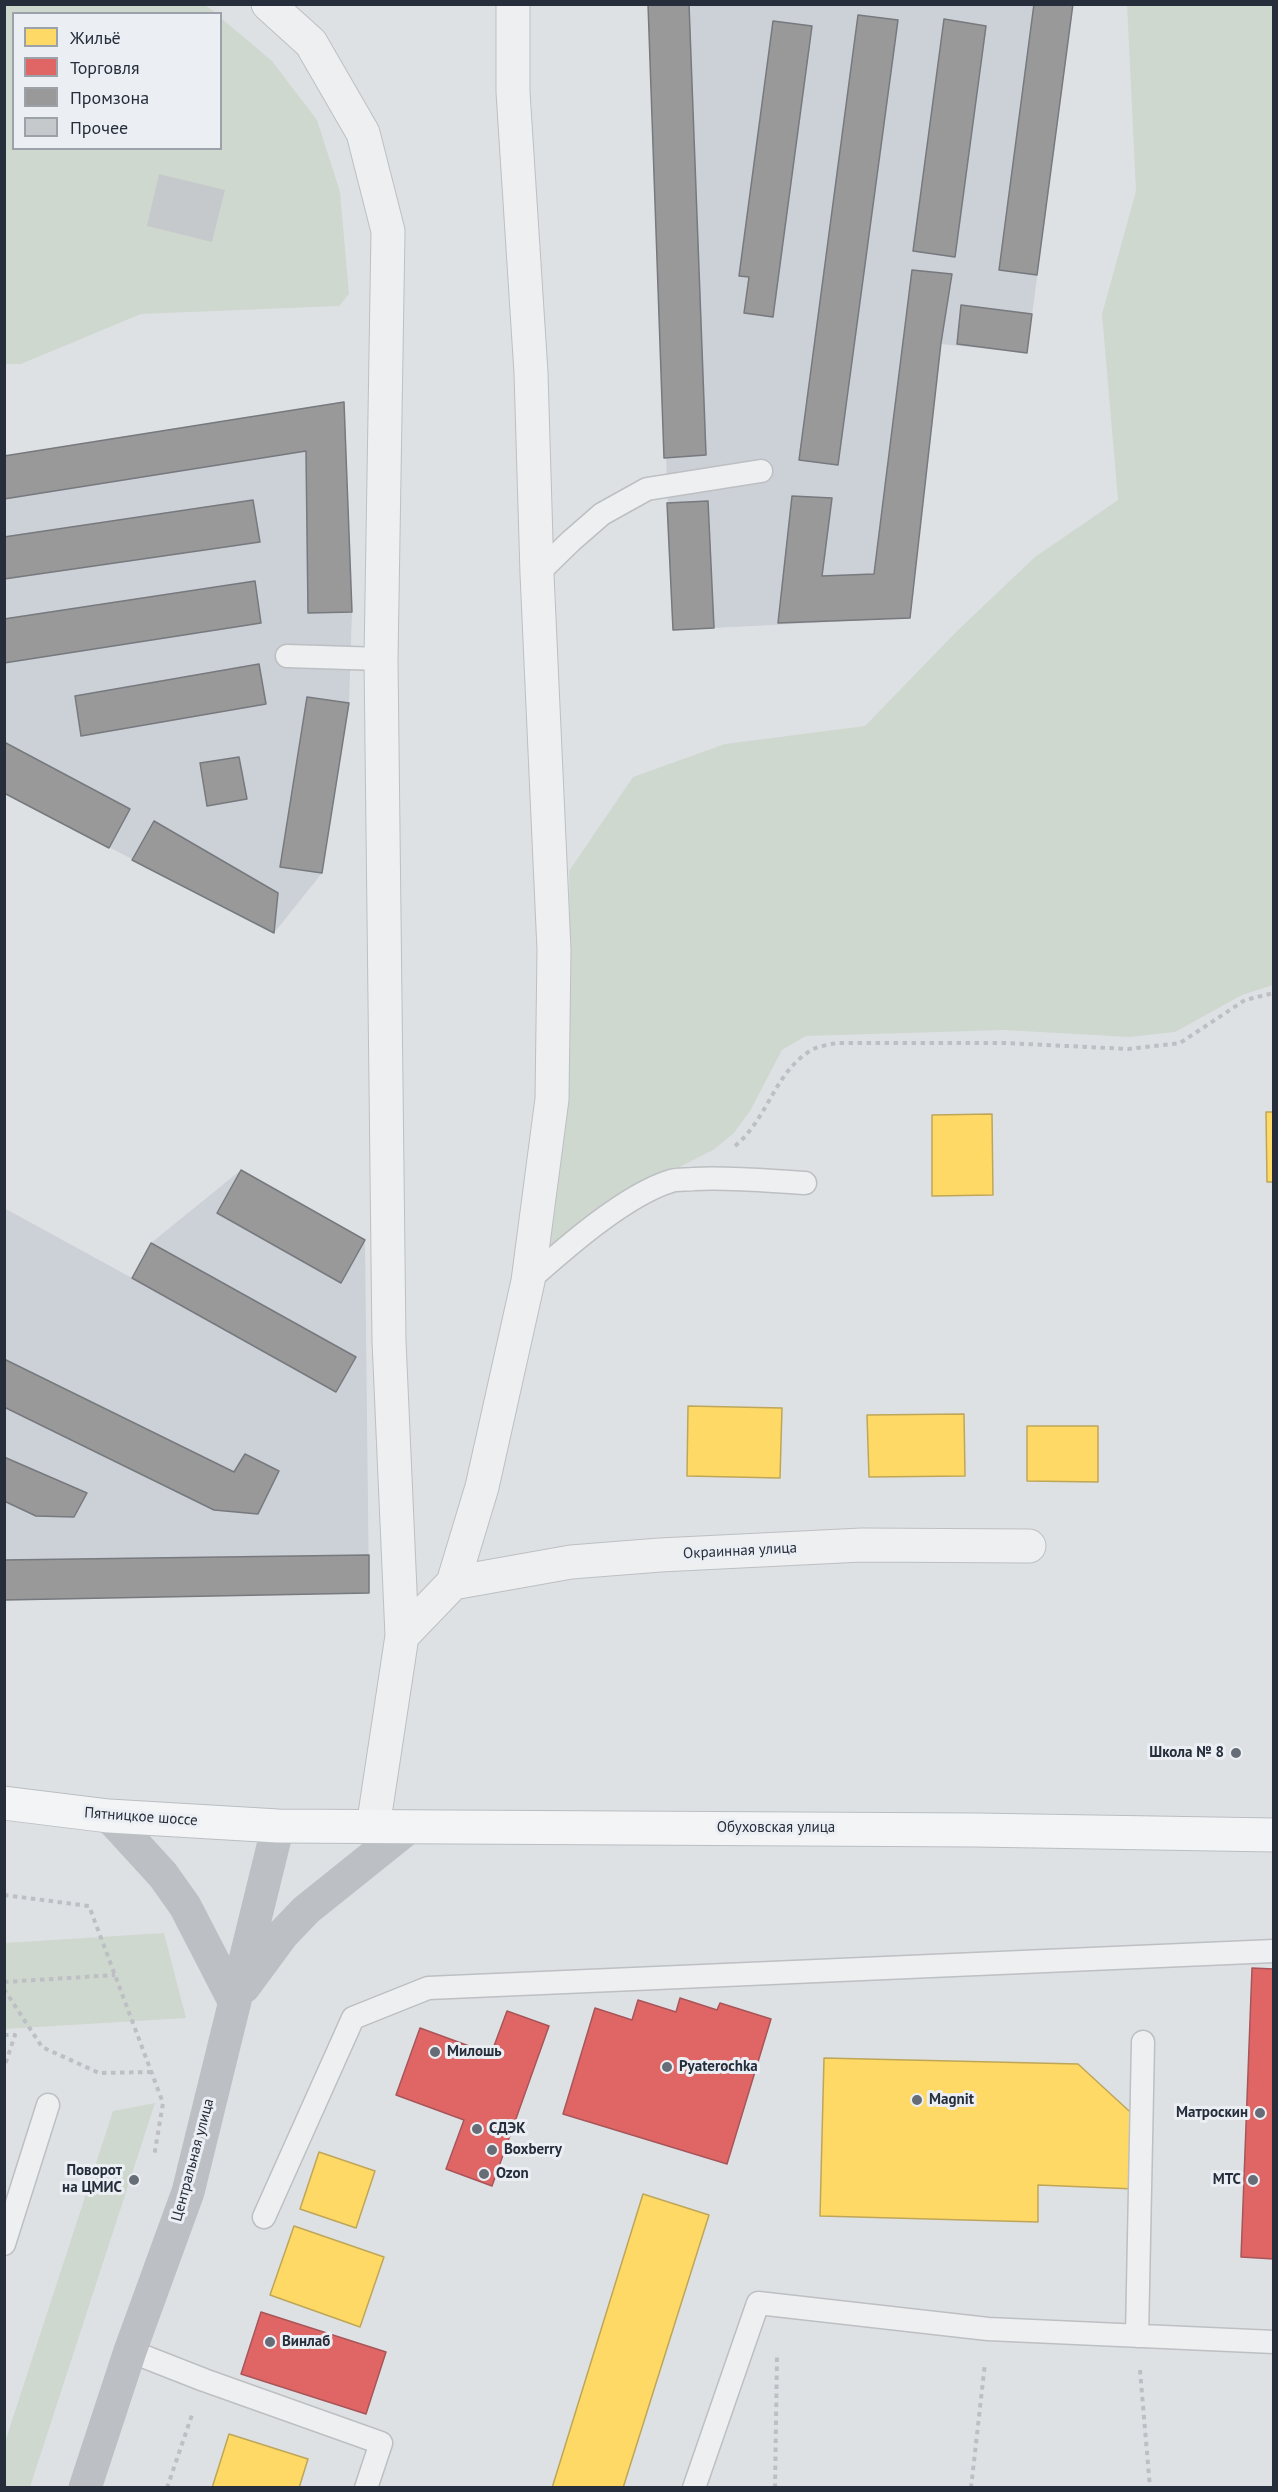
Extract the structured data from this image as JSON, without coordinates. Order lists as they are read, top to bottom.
{
  "streets": {
    "main road": ["Пятницкое шоссе", "Обуховская улица"],
    "street": ["Окраинная улица", "Центральная улица"]
  },
  "crossings": [
    ["Пятницкое шоссе", "Обуховская улица"],
    ["Пятницкое шоссе", "Центральная улица"],
    ["Обуховская улица", "Центральная улица"]
  ],
  "places": [
    "Школа № 8",
    "Милошь",
    "Pyaterochka",
    "Magnit",
    "Матроскин",
    "СДЭК",
    "Boxberry",
    "Ozon",
    "Поворот на ЦМИС",
    "МТС",
    "Винлаб"
  ],
  "legend": [
    "Жильё",
    "Торговля",
    "Промзона",
    "Прочее"
  ]
}
